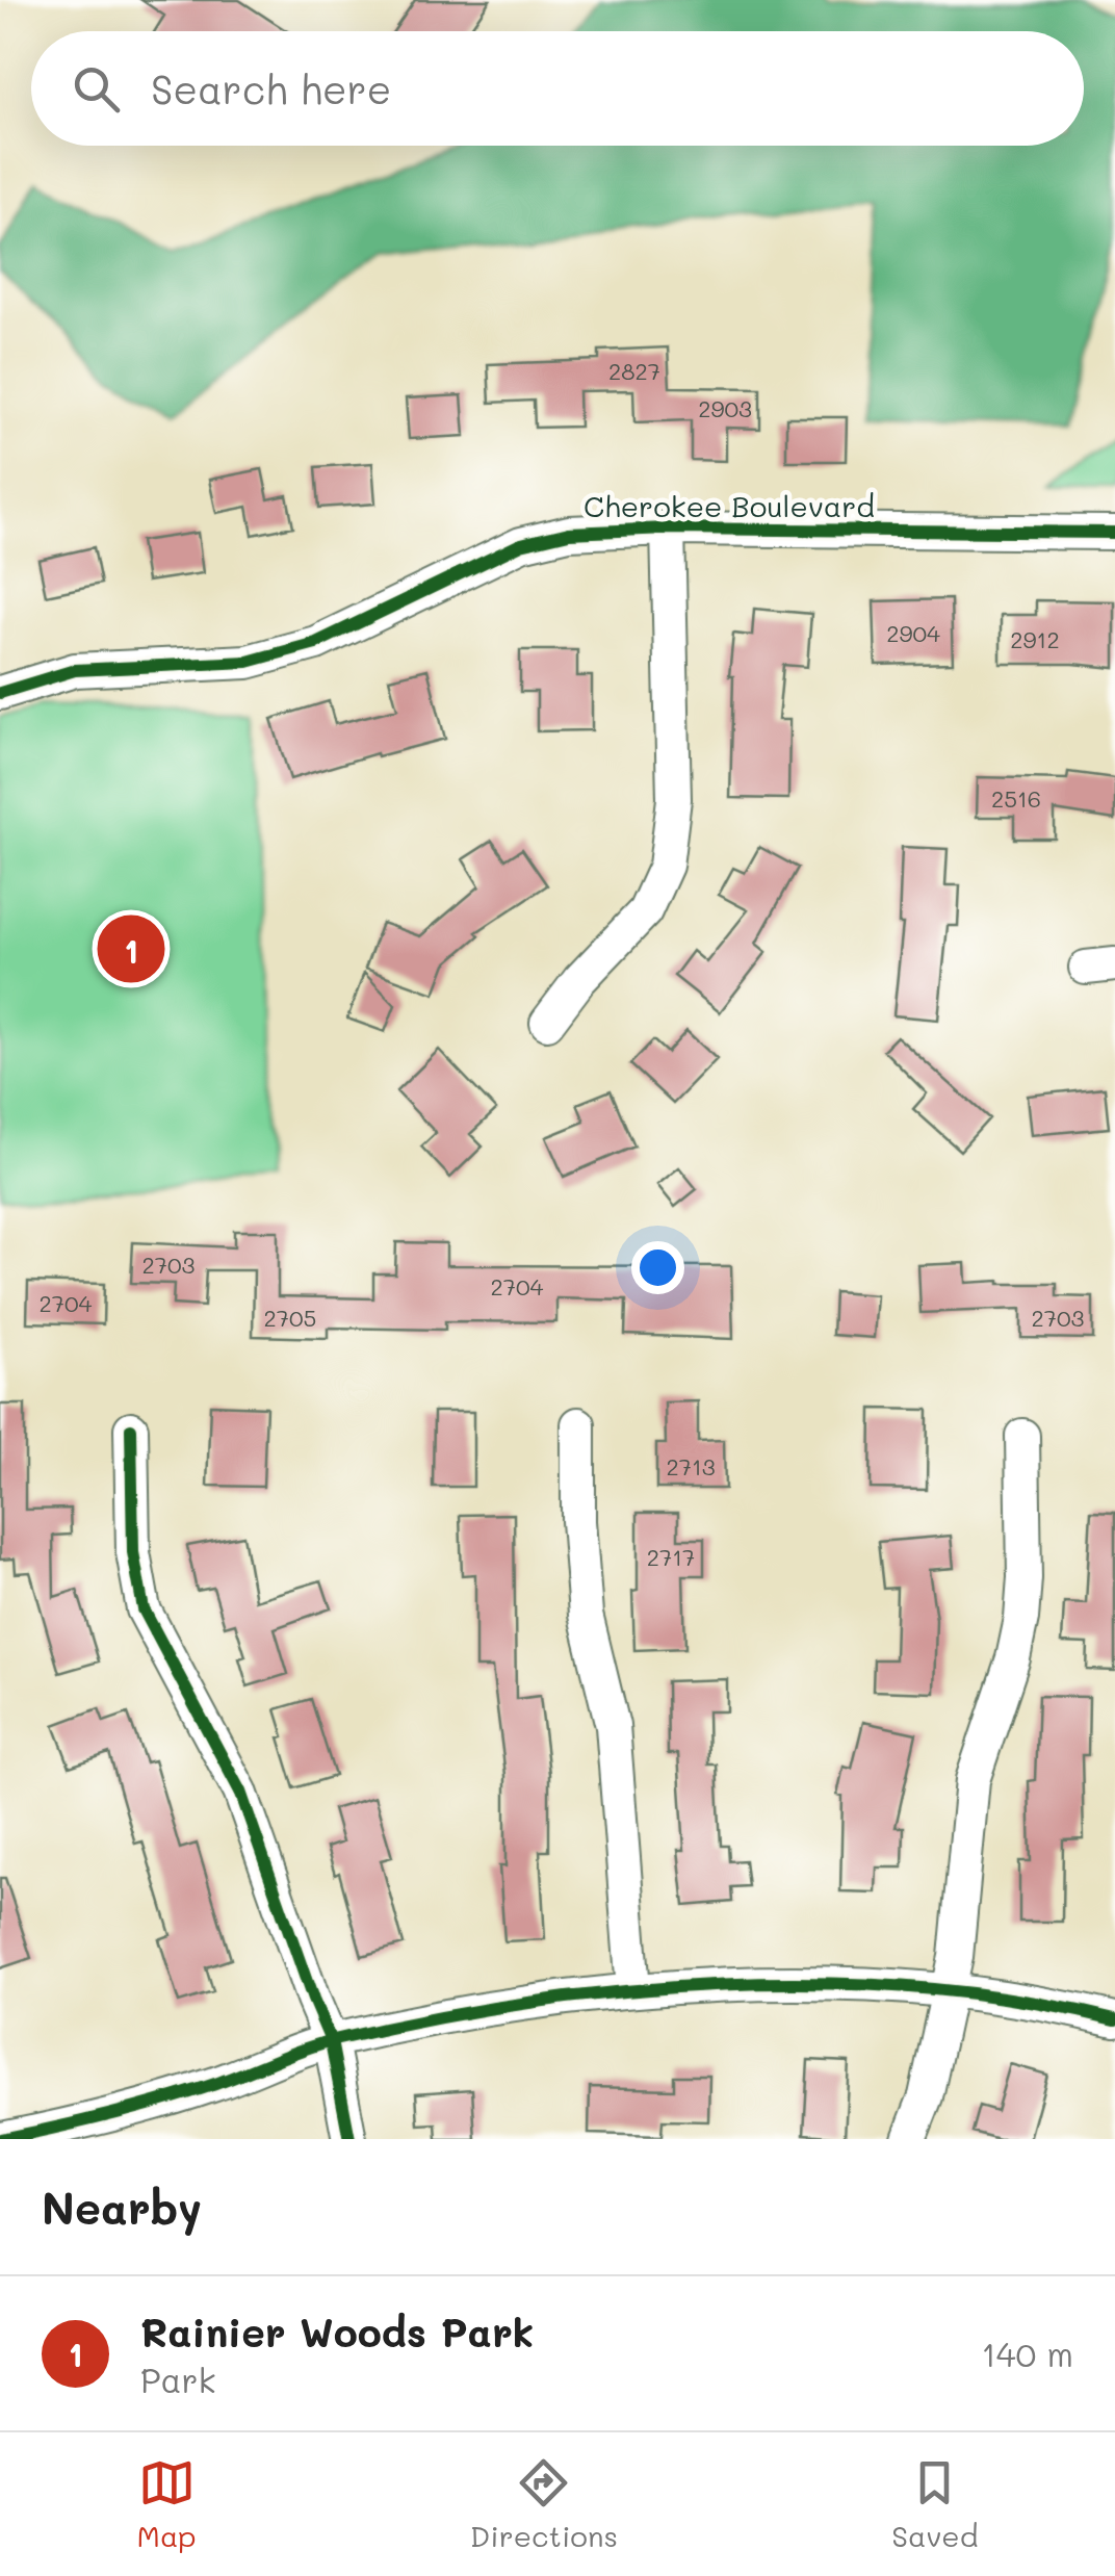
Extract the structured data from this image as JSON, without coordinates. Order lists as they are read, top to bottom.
{
  "streets": {
    "street": ["Cherokee Boulevard"]
  },
  "house_numbers": [
    "2827",
    "2903",
    "2904",
    "2912",
    "2516",
    "2703",
    "2704",
    "2704",
    "2705",
    "2703",
    "2713",
    "2717"
  ],
  "page": {
    "search": "Search here",
    "pins": "1",
    "heading": "Nearby",
    "list": [
      {
        "mark": "1",
        "name": "Rainier Woods Park",
        "note": "Park",
        "value": "140 m"
      }
    ],
    "nav": ["Map", "Directions", "Saved"]
  }
}
